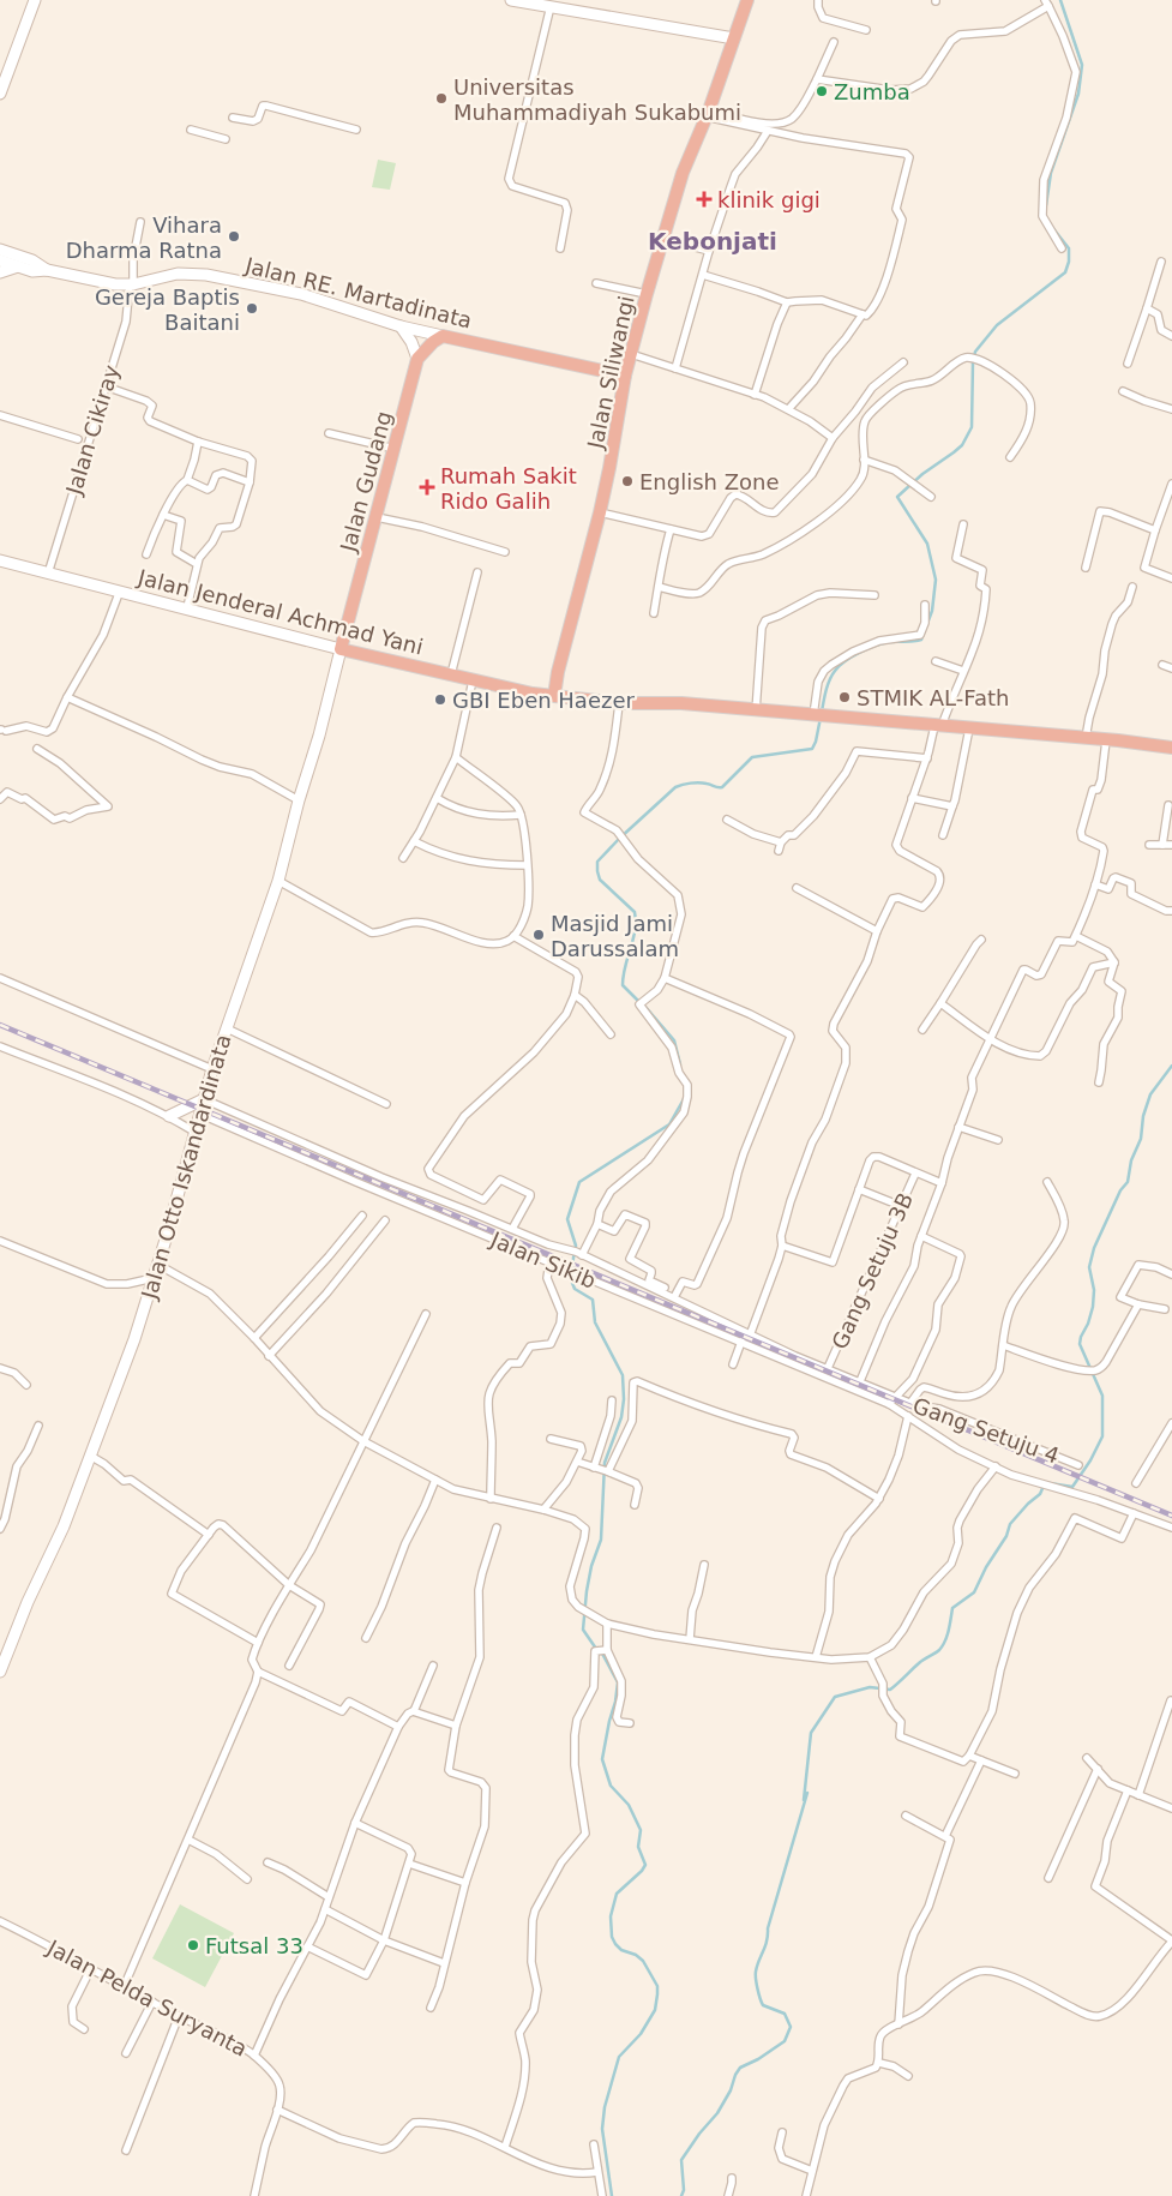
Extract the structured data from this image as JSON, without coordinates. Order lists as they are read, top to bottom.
{
  "streets": {
    "highway": [
      "Jalan RE. Martadinata",
      "Jalan Siliwangi",
      "Jalan Gudang",
      "Jalan Jenderal Achmad Yani"
    ],
    "main road": ["Jalan Otto Iskandardinata"],
    "street": [
      "Jalan Cikiray",
      "Jalan Sikib",
      "Gang Setuju 3B",
      "Gang Setuju 4",
      "Jalan Pelda Suryanta"
    ]
  },
  "crossings": [
    ["Jalan RE. Martadinata", "Jalan Siliwangi"],
    ["Jalan RE. Martadinata", "Jalan Cikiray"],
    ["Jalan Siliwangi", "Jalan Jenderal Achmad Yani"],
    ["Jalan Cikiray", "Jalan Jenderal Achmad Yani"],
    ["Jalan Gudang", "Jalan Jenderal Achmad Yani"],
    ["Jalan Gudang", "Jalan Otto Iskandardinata"],
    ["Jalan Jenderal Achmad Yani", "Jalan Otto Iskandardinata"],
    ["Jalan Otto Iskandardinata", "Jalan Sikib"],
    ["Jalan Sikib", "Gang Setuju 4"]
  ],
  "districts": ["Kebonjati"],
  "places": {
    "other": [
      "Zumba",
      "Universitas Muhammadiyah Sukabumi",
      "Vihara Dharma Ratna",
      "Gereja Baptis Baitani",
      "English Zone",
      "STMIK AL-Fath",
      "GBI Eben Haezer",
      "Masjid Jami Darussalam",
      "Futsal 33"
    ],
    "health": ["klinik gigi", "Rumah Sakit Rido Galih"]
  }
}
